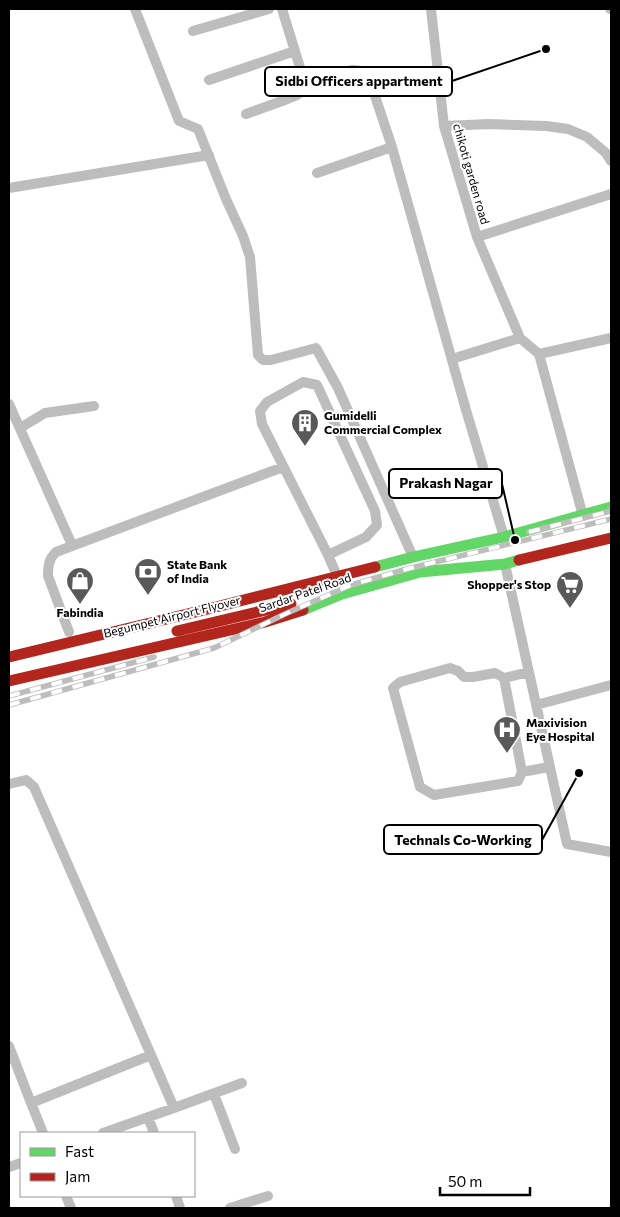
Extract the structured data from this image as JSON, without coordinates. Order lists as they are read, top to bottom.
{
  "streets": {
    "main road": ["Sardar Patel Road", "Begumpet Airport Flyover"],
    "street": ["chikoti garden road"]
  },
  "crossings": [
    ["Sardar Patel Road", "Begumpet Airport Flyover"]
  ],
  "places": {
    "other": ["Sidbi Officers appartment", "Prakash Nagar", "Technals Co-Working"],
    "building": ["Gumidelli Commercial Complex"],
    "bank": ["State Bank of India"],
    "shop": ["Fabindia"],
    "supermarket": ["Shopper's Stop"],
    "hospital": ["Maxivision Eye Hospital"]
  },
  "legend": ["Fast", "Jam"],
  "scale_bar": "50 m"
}
